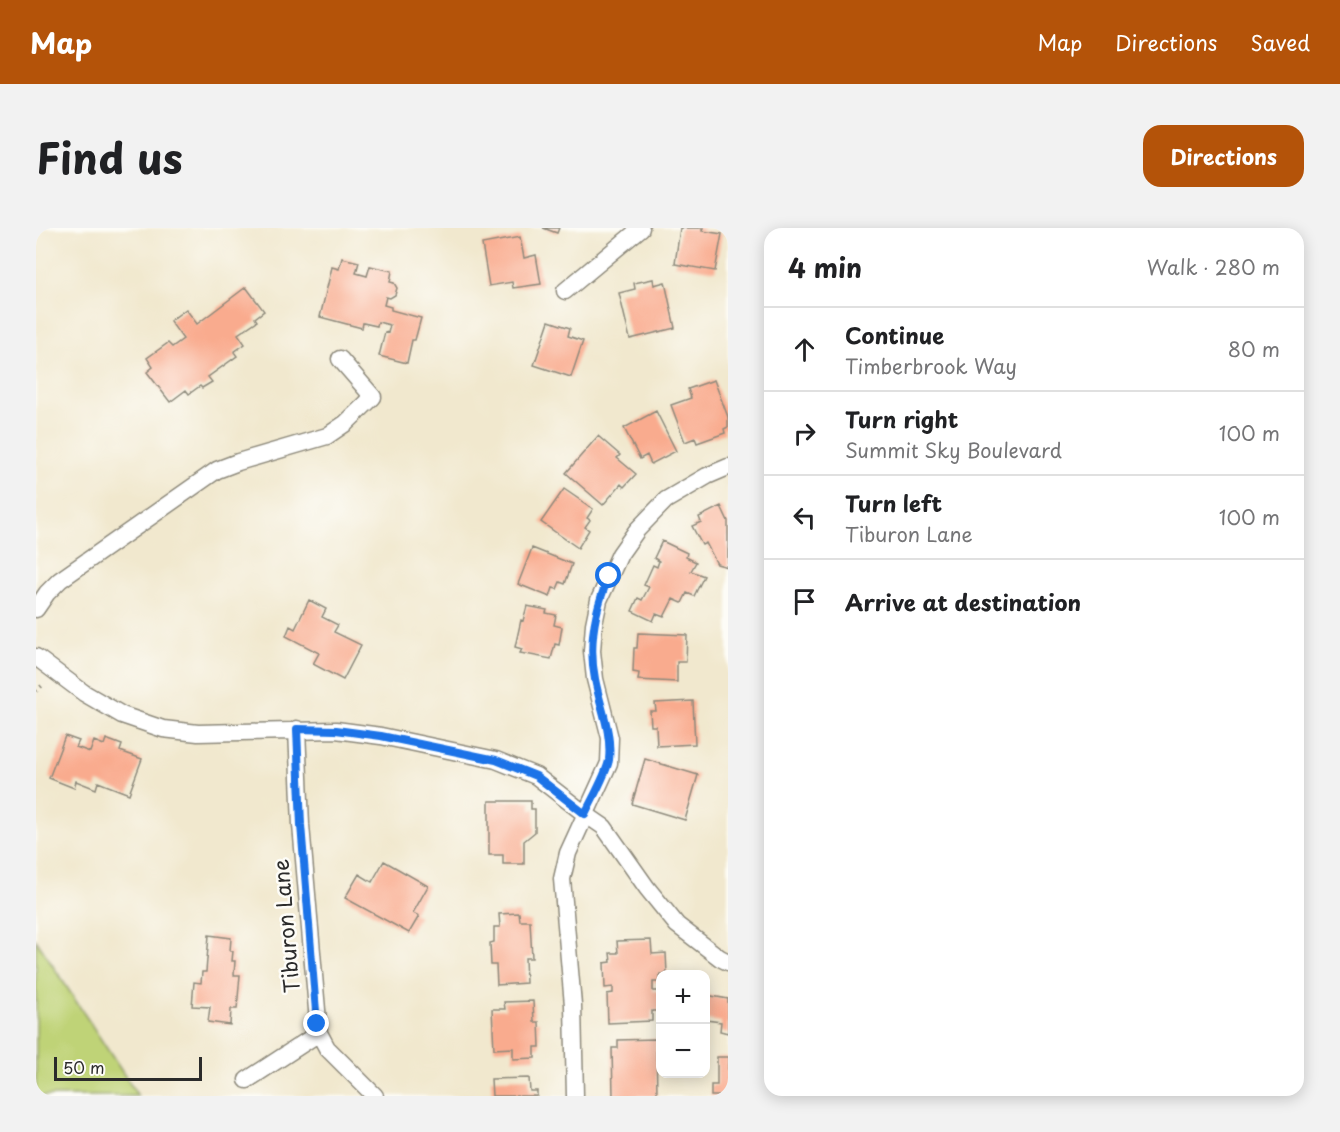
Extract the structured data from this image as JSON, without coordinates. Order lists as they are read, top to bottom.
{
  "streets": {
    "street": ["Tiburon Lane"]
  },
  "scale_bar": "50 m",
  "page": {
    "header": "Map",
    "nav": ["Map", "Directions", "Saved"],
    "title": "Find us",
    "buttons": "Directions",
    "heading": ["4 min", "Walk · 280 m"],
    "list": [
      ["Continue", "Timberbrook Way", "80 m"],
      ["Turn right", "Summit Sky Boulevard", "100 m"],
      ["Turn left", "Tiburon Lane", "100 m"],
      "Arrive at destination"
    ],
    "map_buttons": ["+", "−"],
    "scale": "50 m"
  }
}
